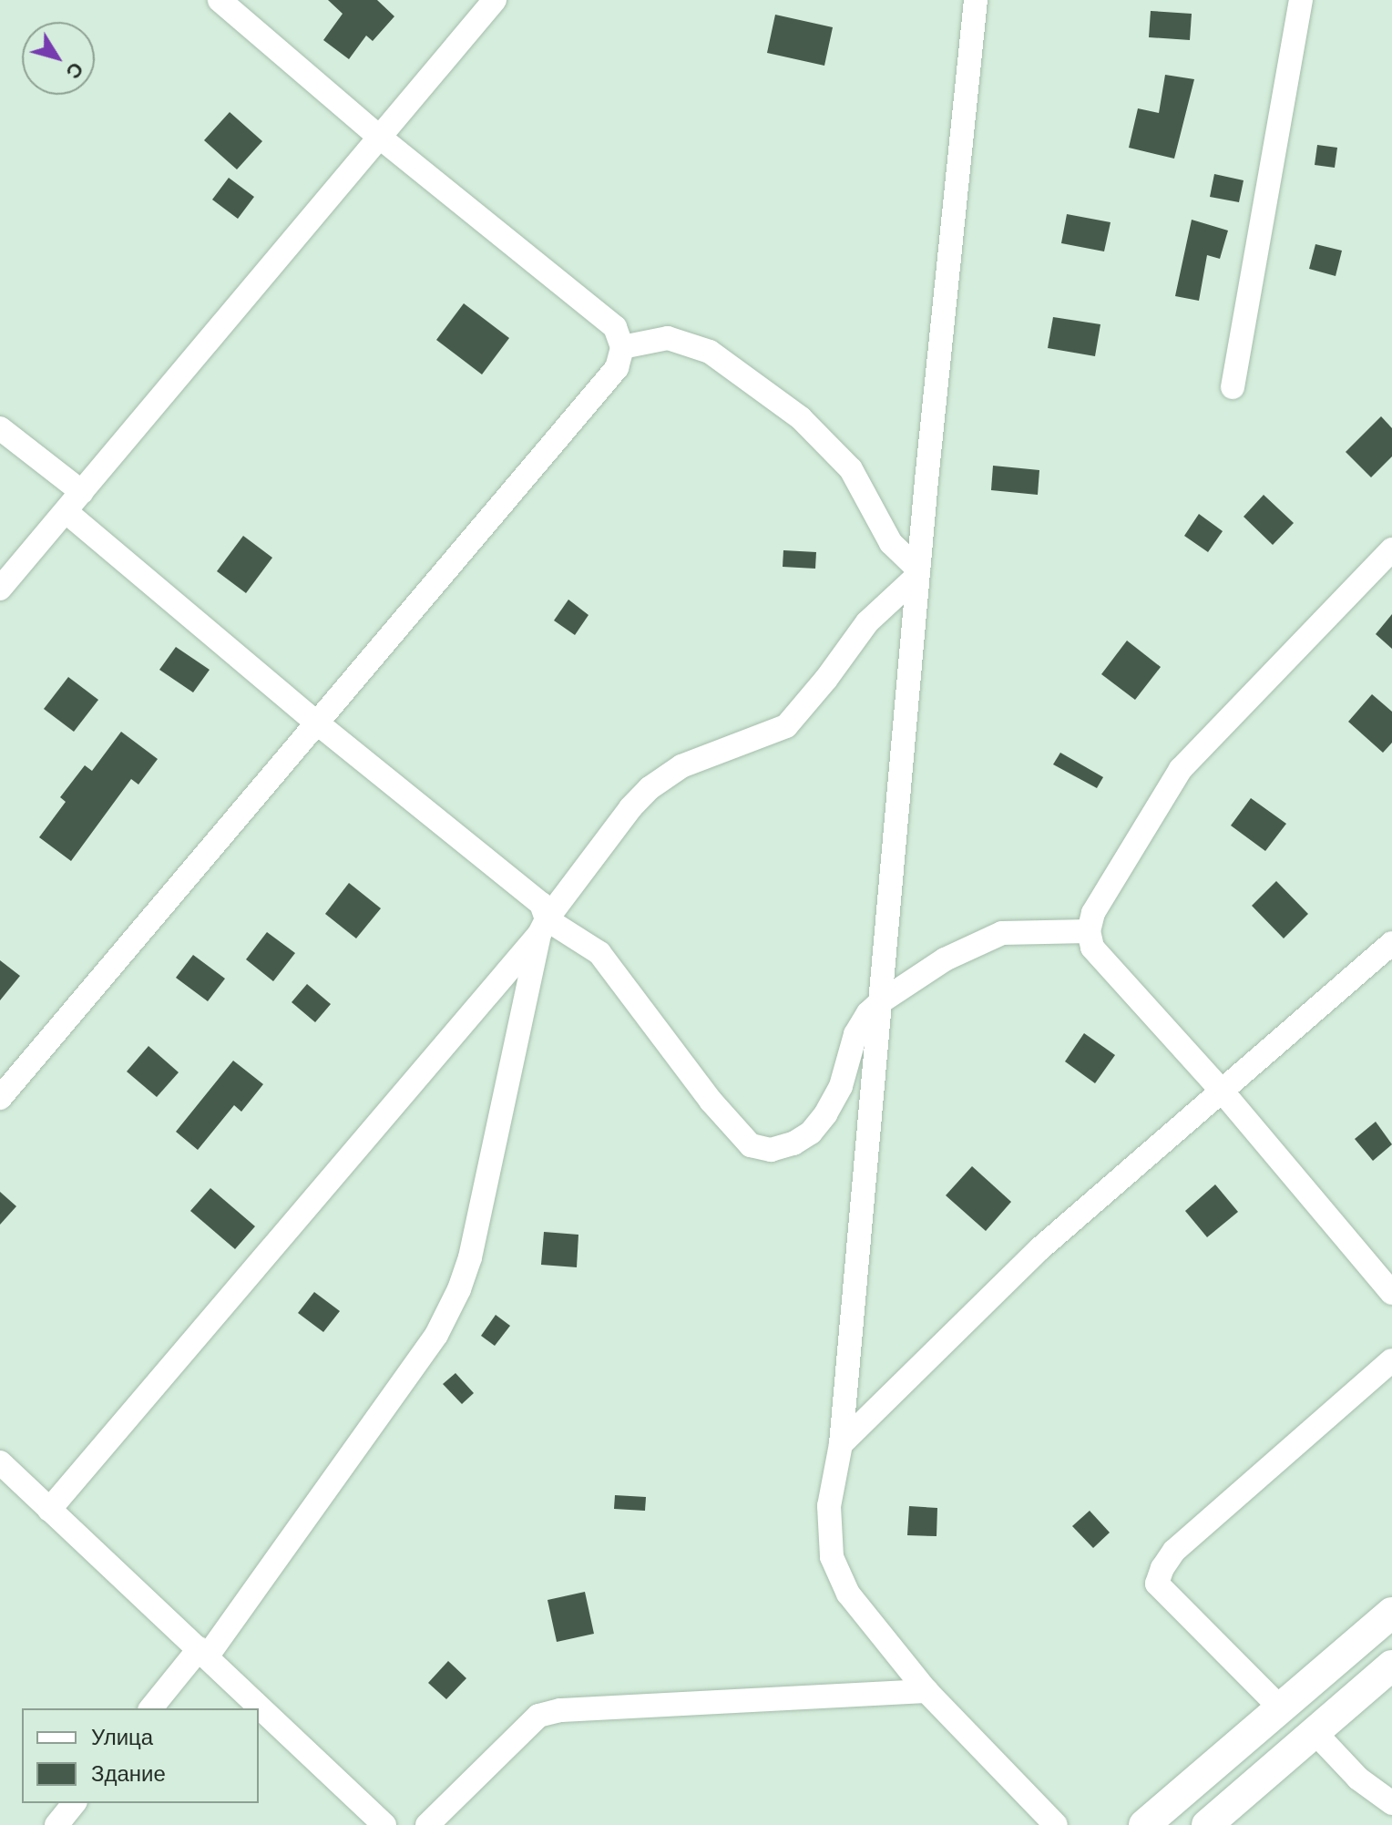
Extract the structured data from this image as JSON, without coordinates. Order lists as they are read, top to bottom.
{
  "legend": ["Улица", "Здание"],
  "north": "bottom right"
}
